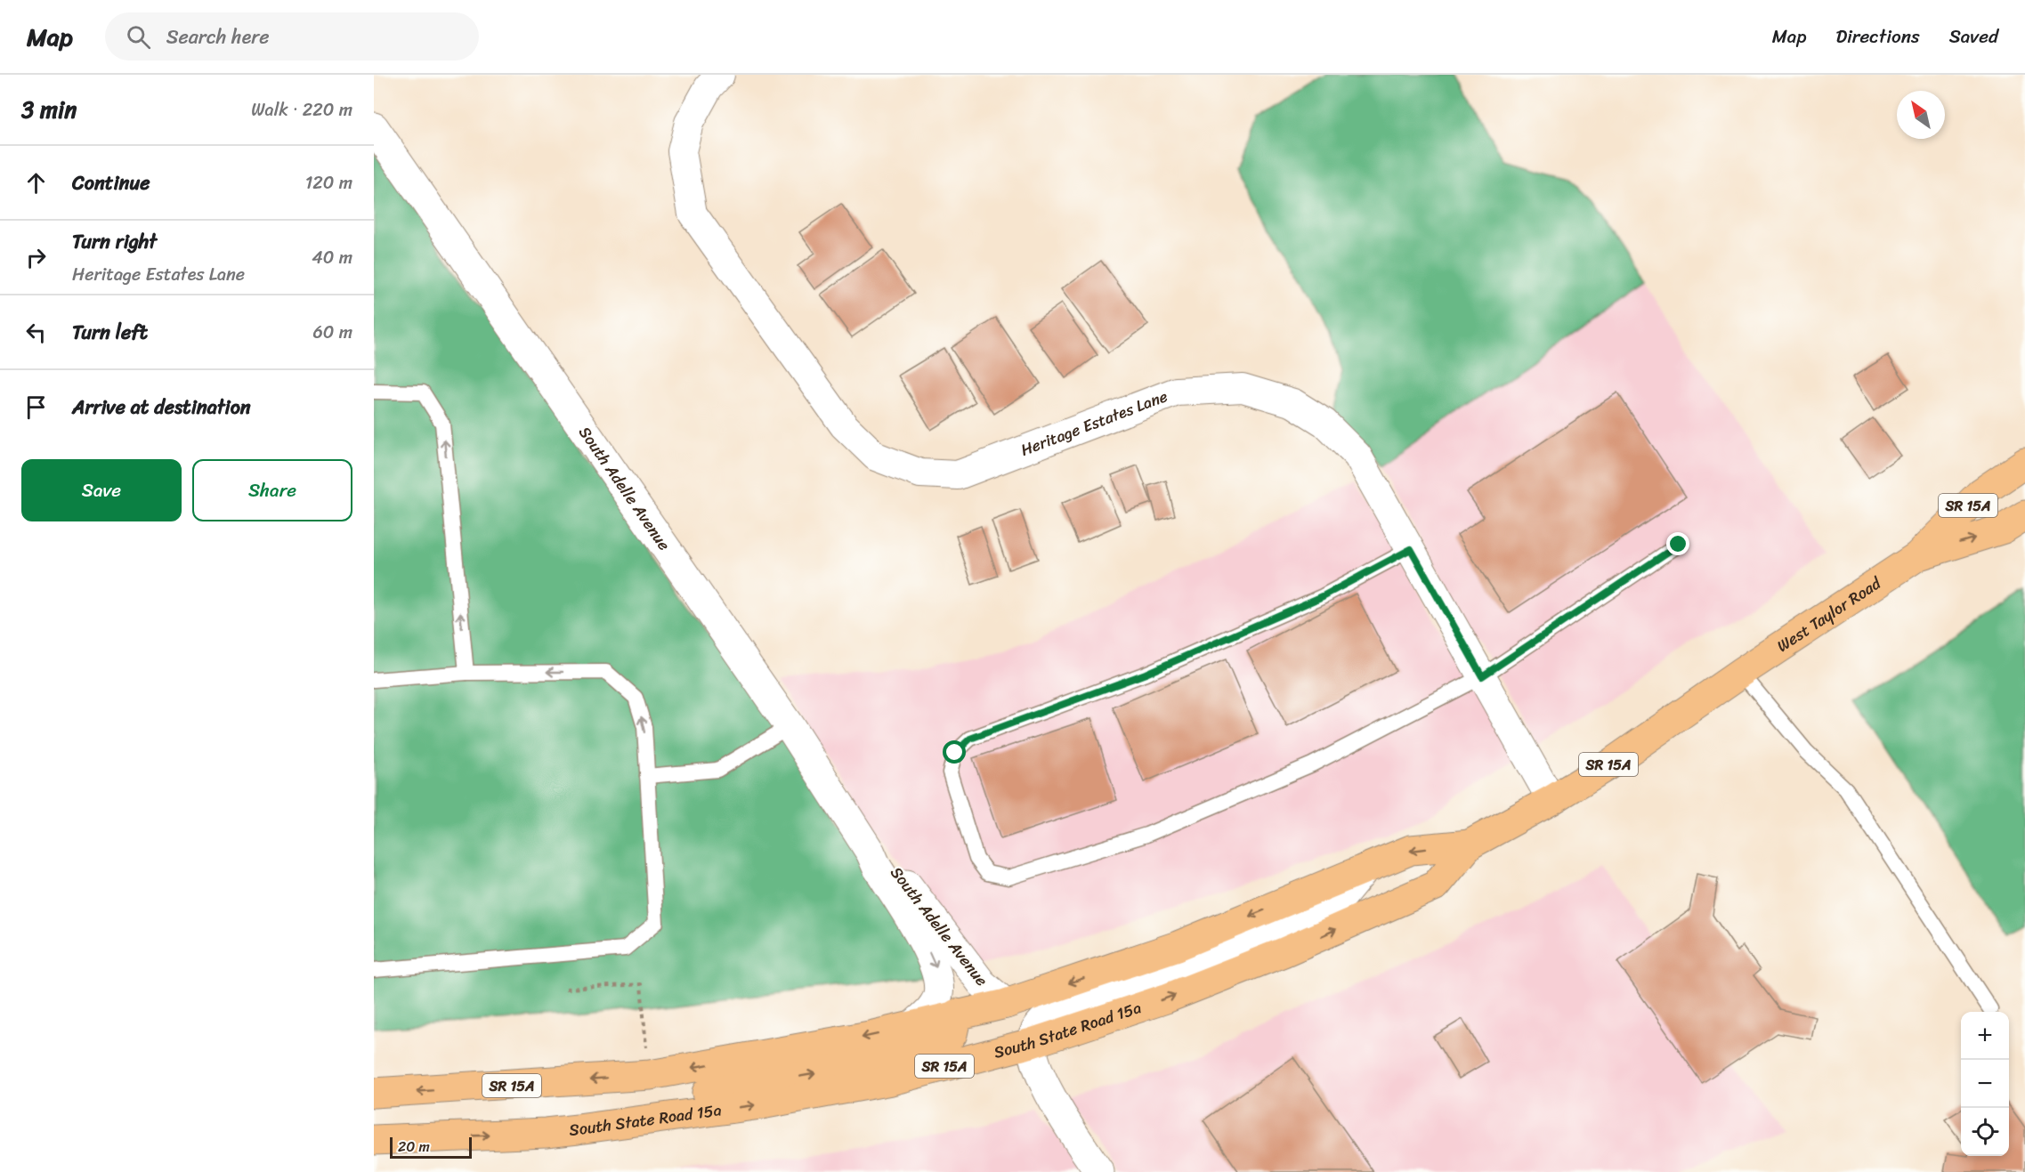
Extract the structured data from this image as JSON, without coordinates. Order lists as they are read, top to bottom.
{
  "streets": {
    "highway": ["SR 15A", "West Taylor Road", "South State Road 15a"],
    "street": ["Heritage Estates Lane", "South Adelle Avenue"]
  },
  "crossings": [
    ["Heritage Estates Lane", "South State Road 15a"],
    ["South Adelle Avenue", "South State Road 15a"],
    ["West Taylor Road", "South State Road 15a"]
  ],
  "scale_bar": "20 m",
  "north": "top left",
  "page": {
    "header": "Map",
    "search": "Search here",
    "nav": ["Map", "Directions", "Saved"],
    "heading": ["3 min", "Walk · 220 m"],
    "list": [
      ["Continue", "120 m"],
      ["Turn right", "Heritage Estates Lane", "40 m"],
      ["Turn left", "60 m"],
      "Arrive at destination"
    ],
    "buttons": ["Save", "Share"],
    "map_buttons": ["+", "−"],
    "scale": "20 m"
  }
}
